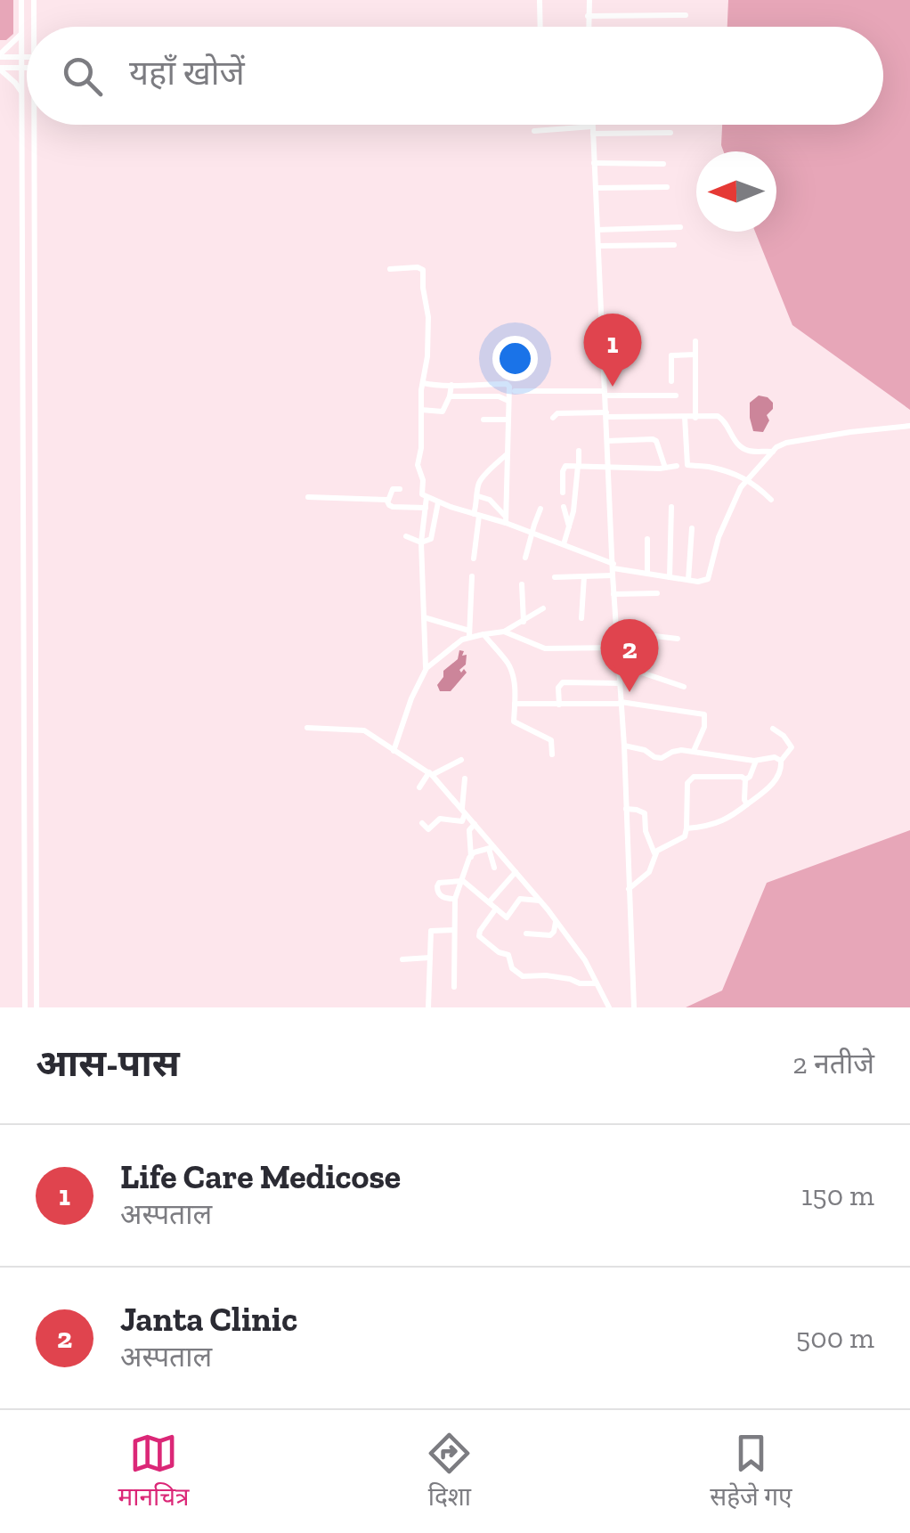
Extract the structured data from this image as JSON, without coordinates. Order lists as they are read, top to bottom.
{
  "north": "left",
  "page": {
    "search": "यहाँ खोजें",
    "pins": ["1", "2"],
    "heading": ["आस-पास", "2 नतीजे"],
    "list": [
      {
        "mark": "1",
        "name": "Life Care Medicose",
        "note": "अस्पताल",
        "value": "150 m"
      },
      {
        "mark": "2",
        "name": "Janta Clinic",
        "note": "अस्पताल",
        "value": "500 m"
      }
    ],
    "nav": ["मानचित्र", "दिशा", "सहेजे गए"]
  }
}
